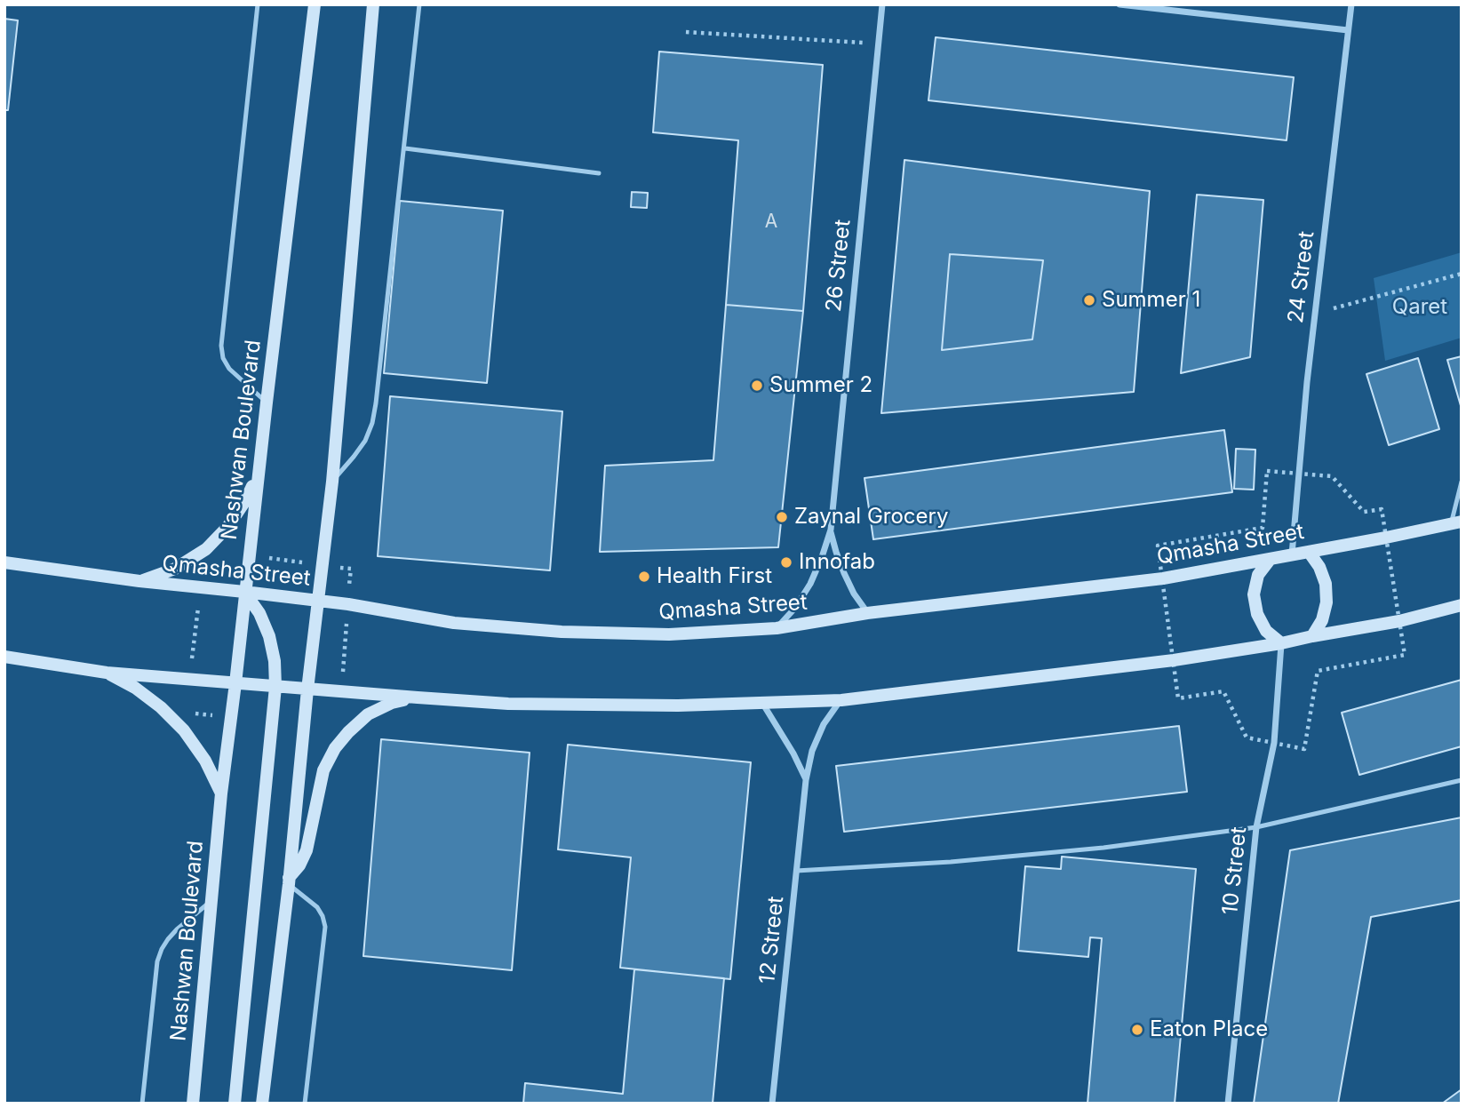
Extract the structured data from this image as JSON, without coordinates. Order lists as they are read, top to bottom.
{
  "streets": {
    "street": [
      "26 Street",
      "24 Street",
      "Nashwan Boulevard",
      "Qmasha Street",
      "10 Street",
      "12 Street"
    ]
  },
  "crossings": [
    ["26 Street", "Qmasha Street"],
    ["24 Street", "Qmasha Street"],
    ["24 Street", "10 Street"],
    ["Nashwan Boulevard", "Qmasha Street"],
    ["Qmasha Street", "10 Street"]
  ],
  "parks": ["Qaret"],
  "places": [
    "Summer 1",
    "Summer 2",
    "Zaynal Grocery",
    "Innofab",
    "Health First",
    "Eaton Place"
  ],
  "house_numbers": ["A"]
}
